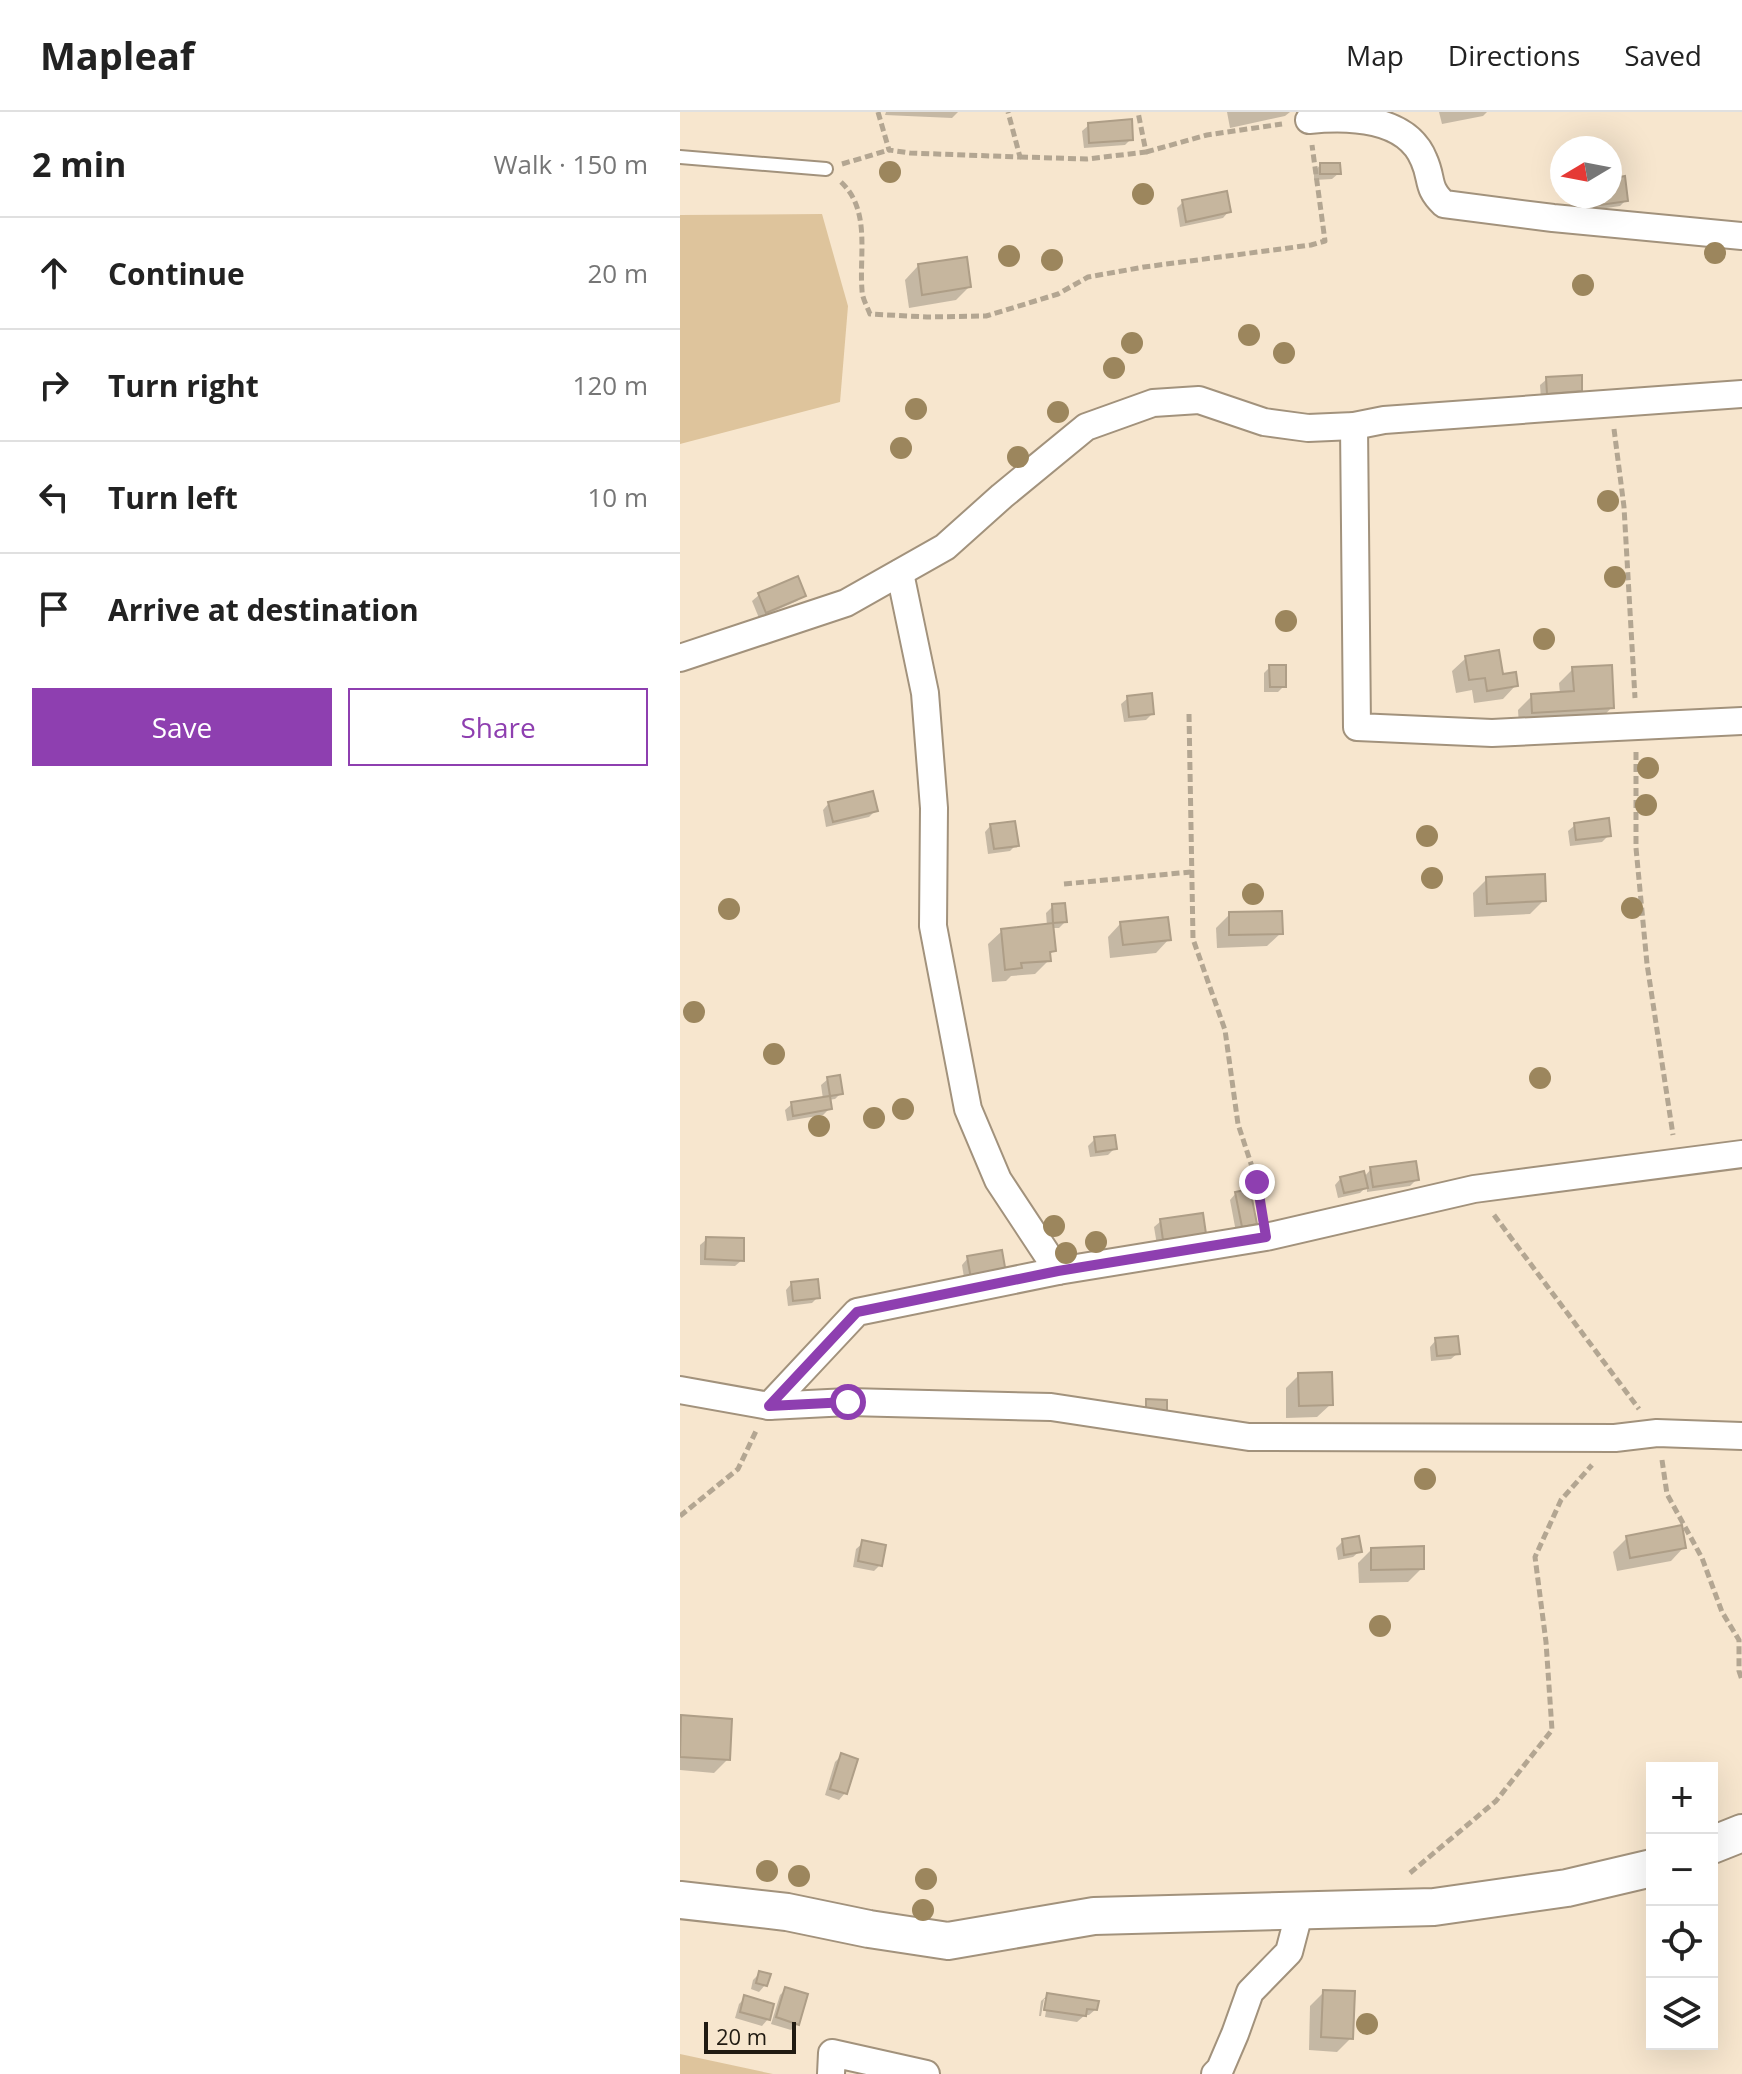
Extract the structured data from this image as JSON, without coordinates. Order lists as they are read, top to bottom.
{
  "scale_bar": "20 m",
  "north": "left",
  "page": {
    "header": "Mapleaf",
    "nav": ["Map", "Directions", "Saved"],
    "heading": ["2 min", "Walk · 150 m"],
    "list": [
      ["Continue", "20 m"],
      ["Turn right", "120 m"],
      ["Turn left", "10 m"],
      "Arrive at destination"
    ],
    "buttons": ["Save", "Share"],
    "map_buttons": ["+", "−"],
    "scale": "20 m"
  }
}
